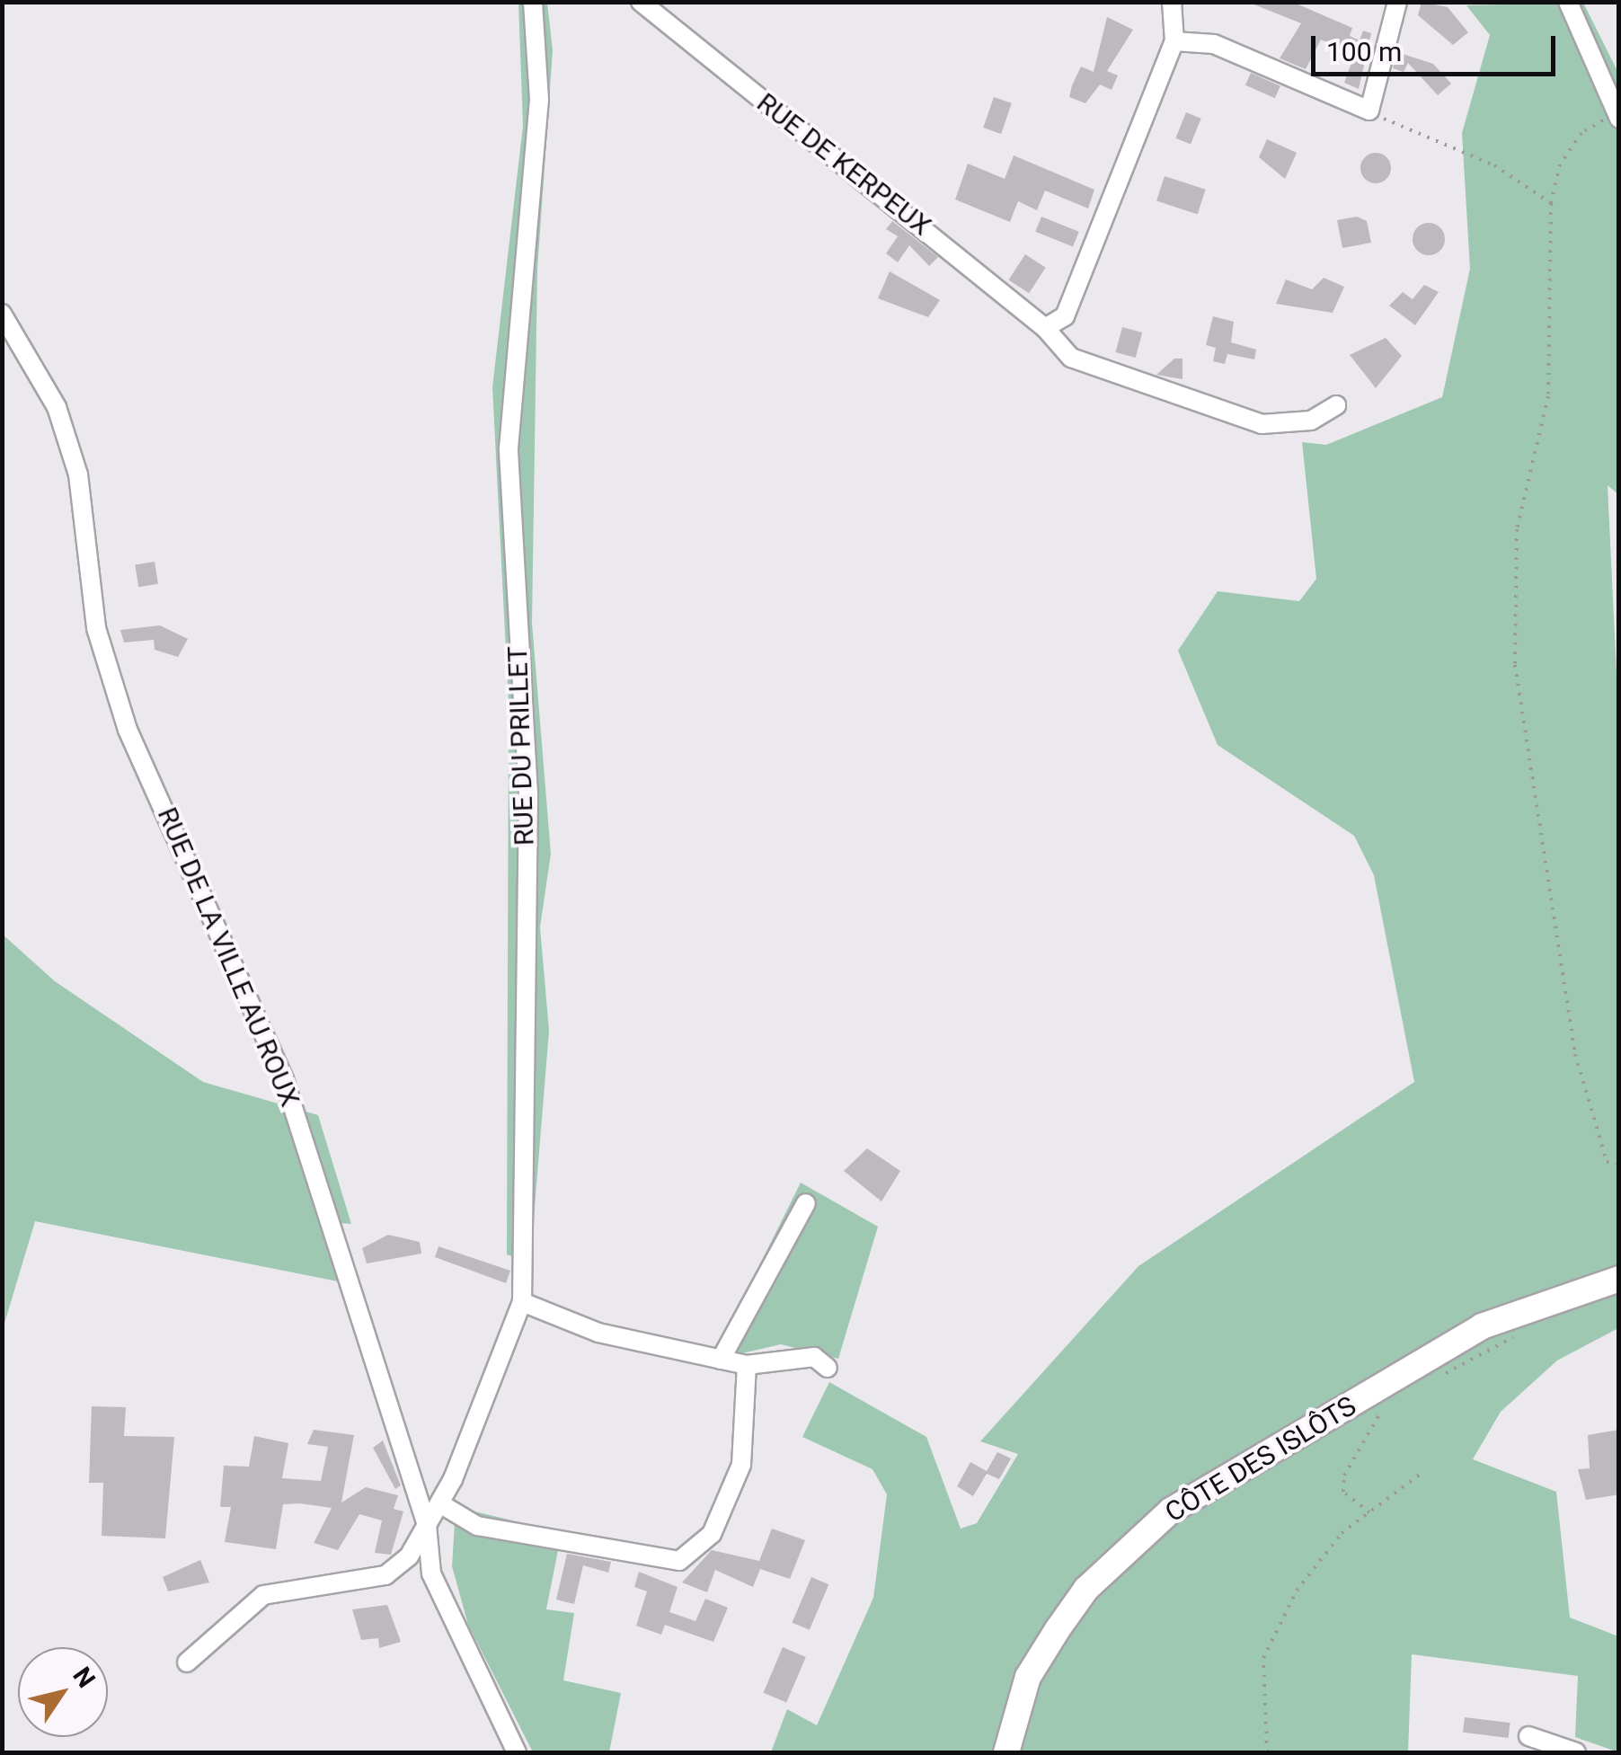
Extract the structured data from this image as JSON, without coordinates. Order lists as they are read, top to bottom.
{
  "streets": {
    "street": [
      "RUE DE KERPEUX",
      "RUE DU PRILLET",
      "RUE DE LA VILLE AU ROUX",
      "CÔTE DES ISLÔTS"
    ]
  },
  "crossings": [
    ["RUE DU PRILLET", "RUE DE LA VILLE AU ROUX"]
  ],
  "scale_bar": "100 m",
  "north": "top right"
}
